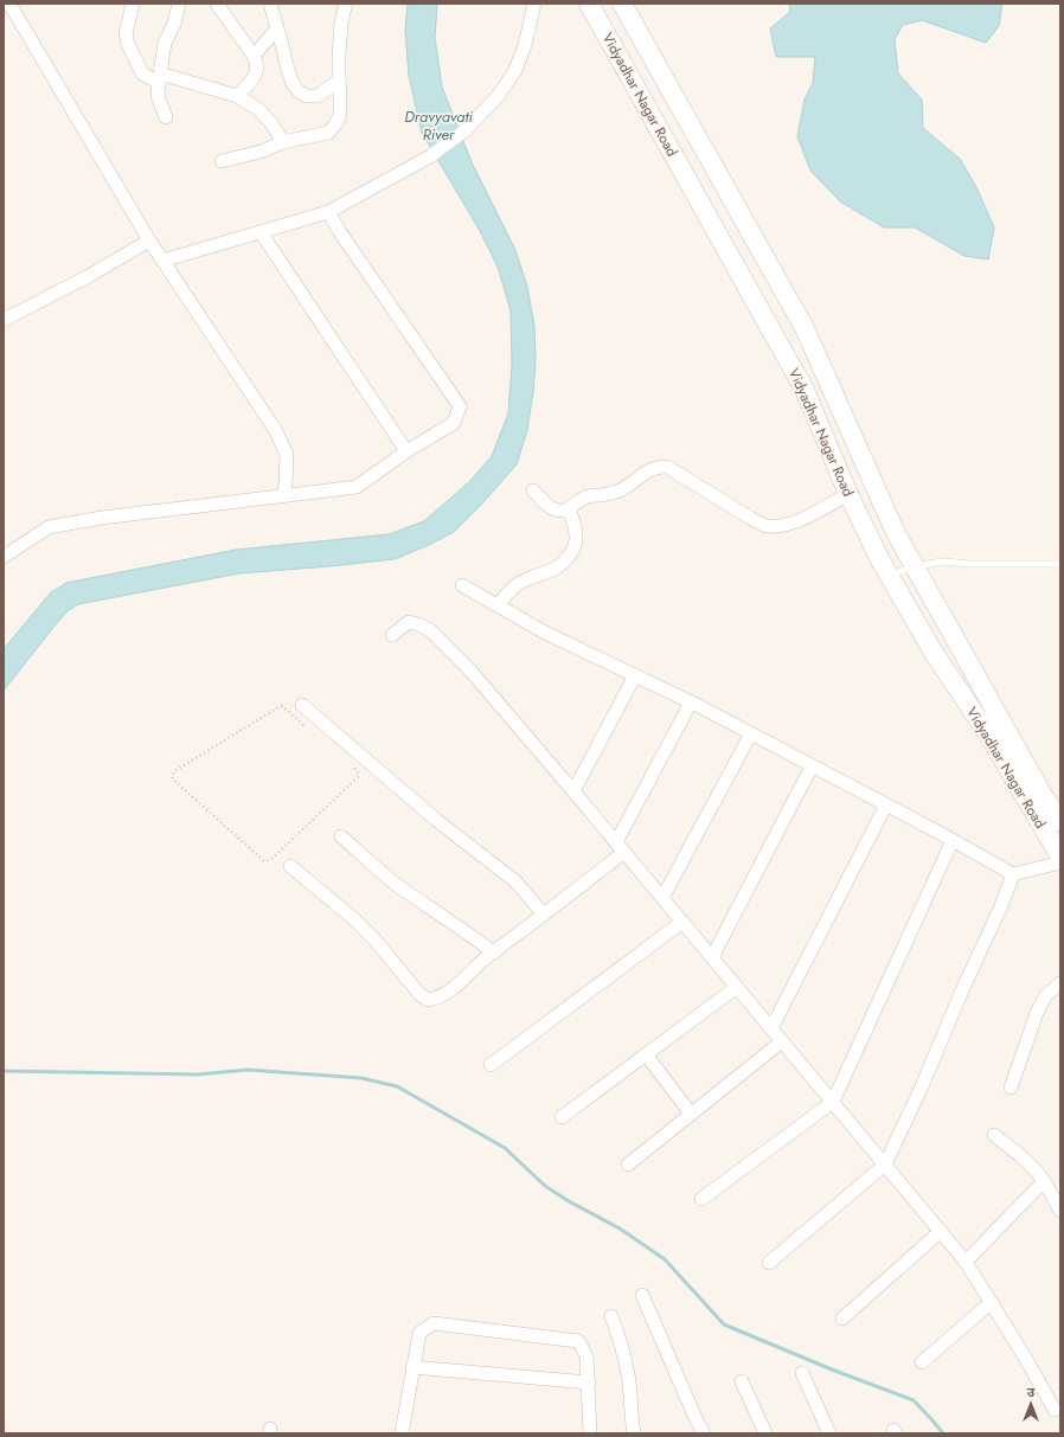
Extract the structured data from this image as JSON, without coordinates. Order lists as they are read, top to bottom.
{
  "streets": {
    "main road": ["Vidyadhar Nagar Road"]
  },
  "water": ["Dravyavati River"],
  "north": "top"
}
